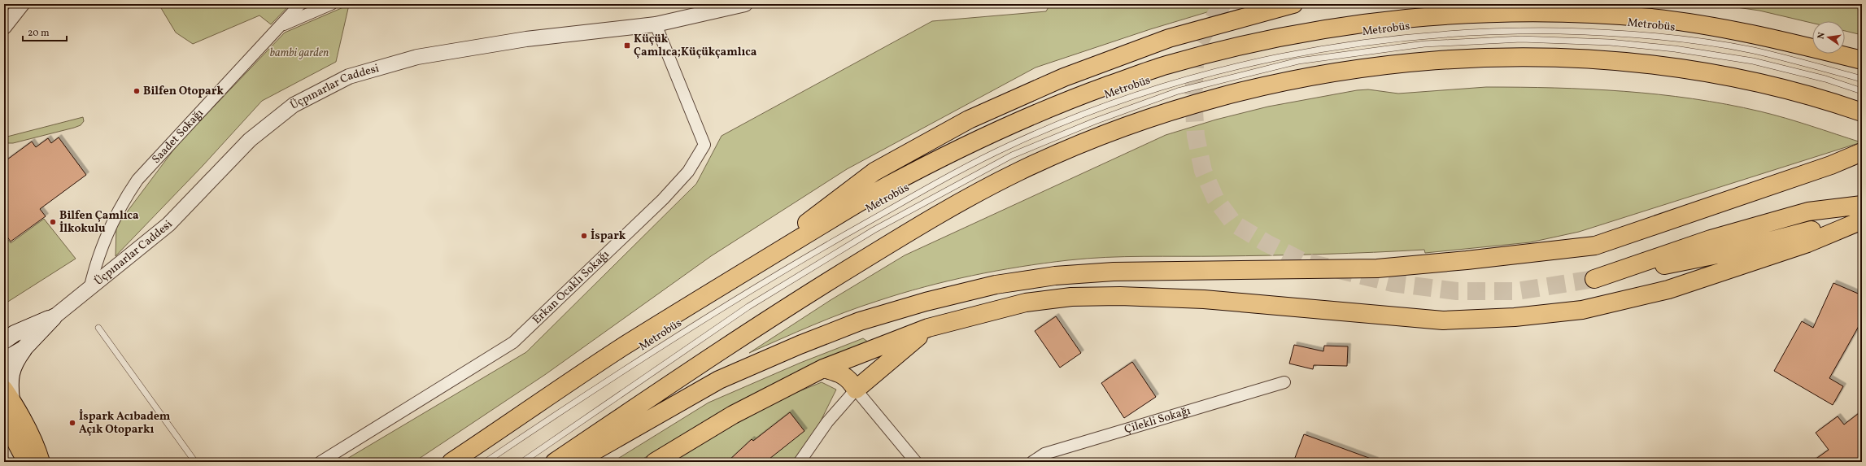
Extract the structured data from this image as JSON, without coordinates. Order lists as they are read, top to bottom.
{
  "streets": {
    "main road": ["Üçpınarlar Caddesi"],
    "street": ["Saadet Sokağı", "Erkan Ocaklı Sokağı", "Çilekli Sokağı"],
    "lane": ["Metrobüs"]
  },
  "crossings": [
    ["Üçpınarlar Caddesi", "Saadet Sokağı"],
    ["Üçpınarlar Caddesi", "Erkan Ocaklı Sokağı"]
  ],
  "parks": ["bambi garden"],
  "places": {
    "transit": ["Küçük Çamlıca;Küçükçamlıca"],
    "other": [
      "Bilfen Otopark",
      "Bilfen Çamlıca İlkokulu",
      "İspark",
      "İspark Acıbadem Açık Otoparkı"
    ]
  },
  "scale_bar": "20 m",
  "north": "left"
}
